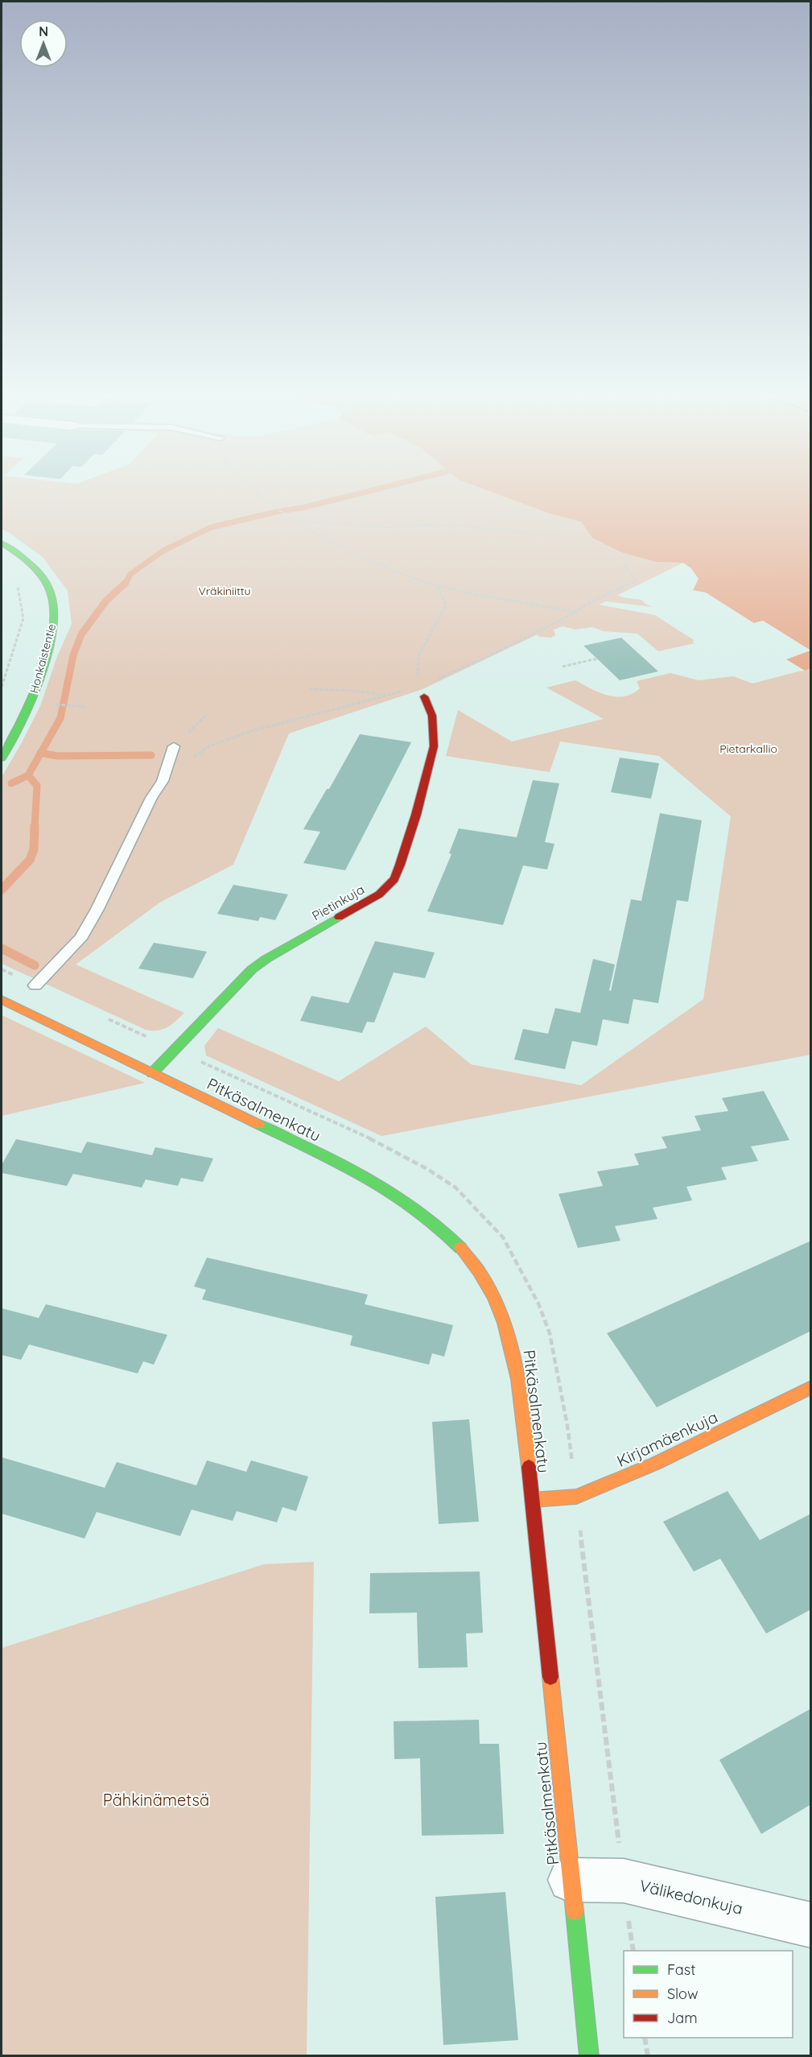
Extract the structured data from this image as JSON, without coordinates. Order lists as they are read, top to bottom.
{
  "streets": {
    "street": [
      "Honkaistentie",
      "Pietinkuja",
      "Pitkäsalmenkatu",
      "Kirjamäenkuja",
      "Välikedonkuja"
    ]
  },
  "crossings": [
    ["Pietinkuja", "Pitkäsalmenkatu"],
    ["Pitkäsalmenkatu", "Kirjamäenkuja"],
    ["Pitkäsalmenkatu", "Välikedonkuja"]
  ],
  "parks": ["Vräkiniittu", "Pietarkallio", "Pähkinämetsä"],
  "legend": ["Fast", "Slow", "Jam"],
  "north": "top"
}
